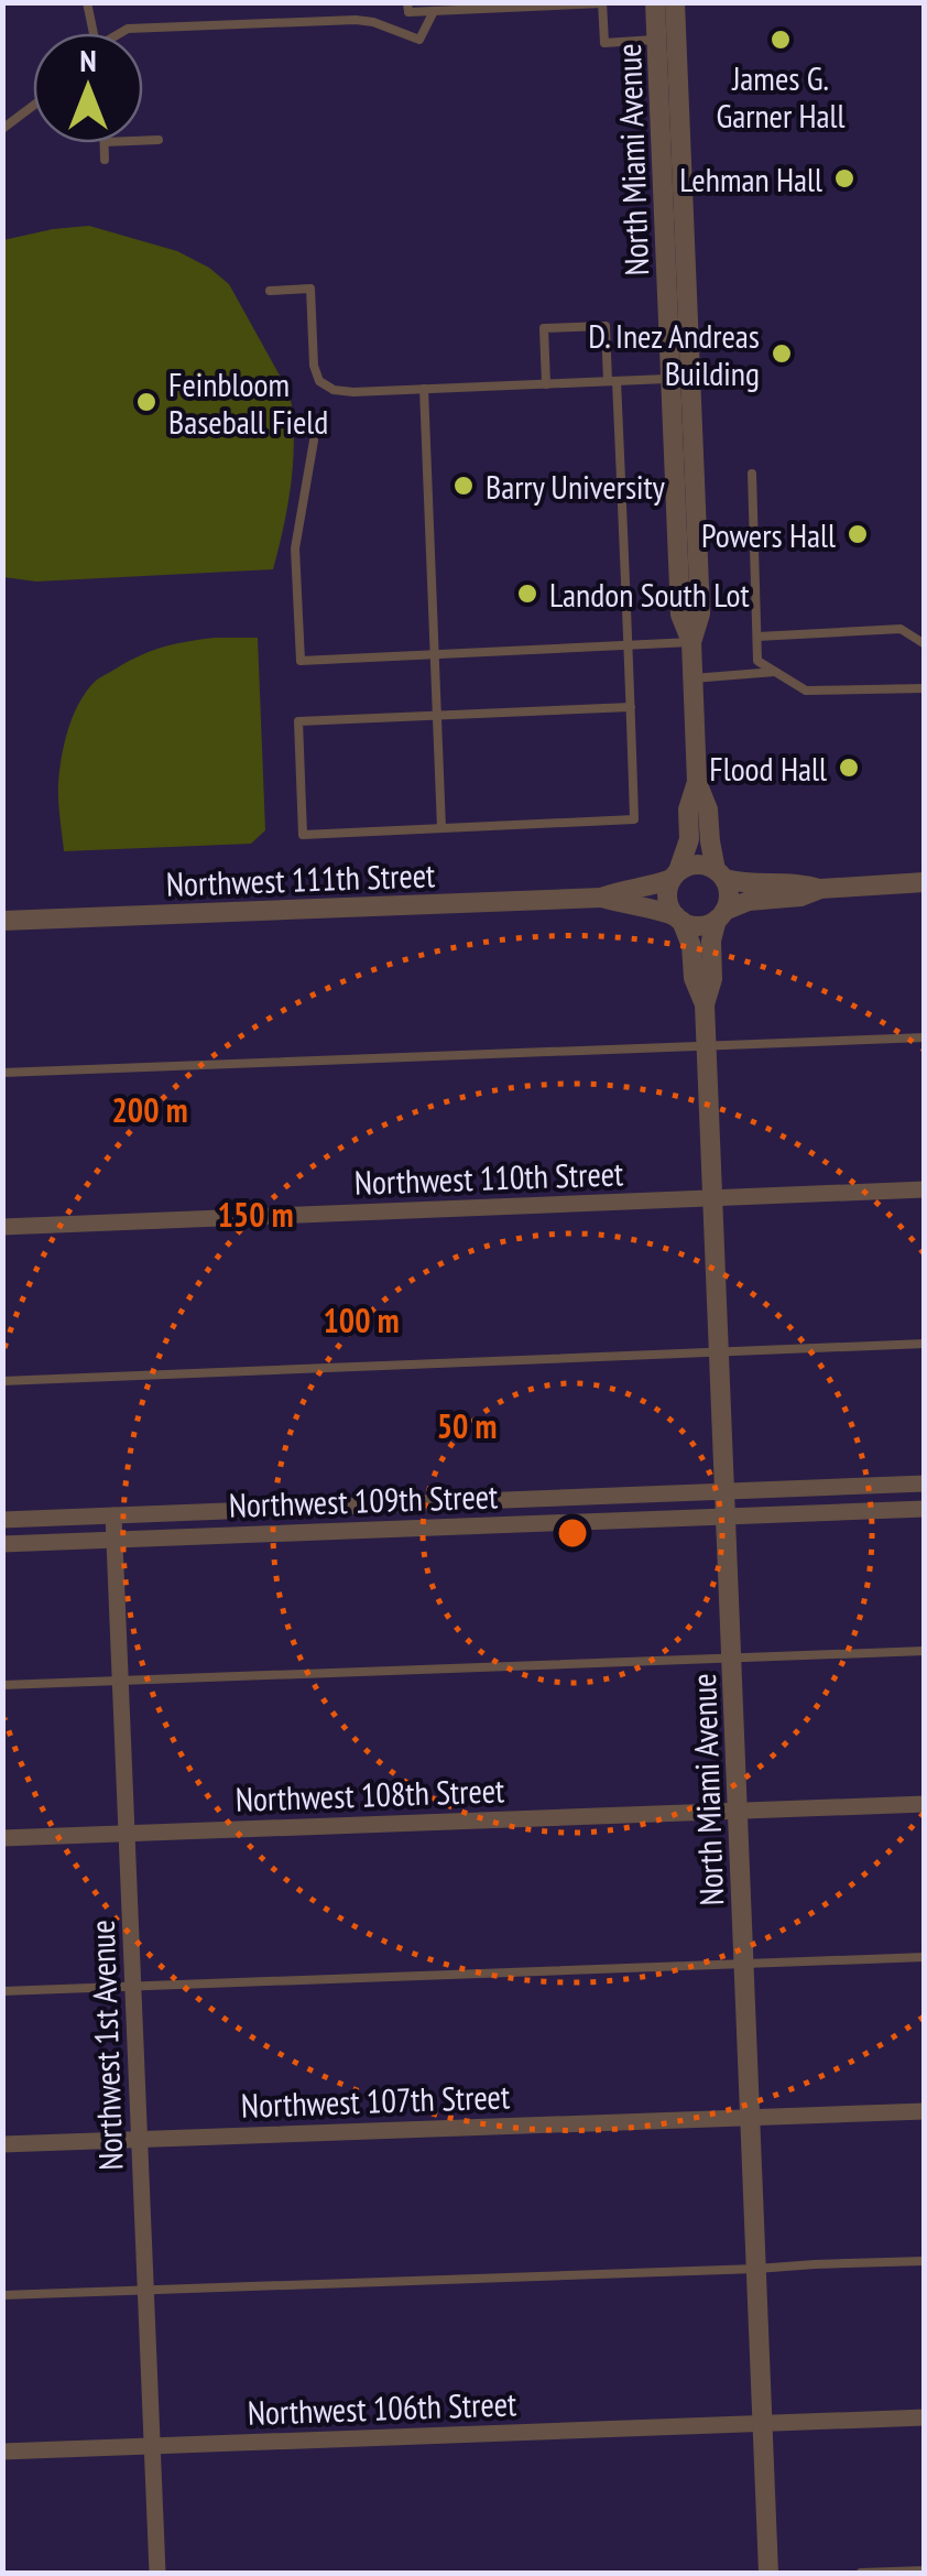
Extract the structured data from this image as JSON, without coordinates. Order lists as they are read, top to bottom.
{
  "streets": {
    "street": [
      "North Miami Avenue",
      "Northwest 111th Street",
      "Northwest 110th Street",
      "Northwest 109th Street",
      "Northwest 108th Street",
      "Northwest 1st Avenue",
      "Northwest 107th Street",
      "Northwest 106th Street"
    ]
  },
  "crossings": [
    ["North Miami Avenue", "Northwest 111th Street"],
    ["North Miami Avenue", "Northwest 110th Street"],
    ["North Miami Avenue", "Northwest 109th Street"],
    ["North Miami Avenue", "Northwest 108th Street"],
    ["North Miami Avenue", "Northwest 107th Street"],
    ["North Miami Avenue", "Northwest 106th Street"],
    ["Northwest 109th Street", "Northwest 1st Avenue"],
    ["Northwest 108th Street", "Northwest 1st Avenue"],
    ["Northwest 1st Avenue", "Northwest 107th Street"],
    ["Northwest 1st Avenue", "Northwest 106th Street"]
  ],
  "places": [
    "James G. Garner Hall",
    "Lehman Hall",
    "D. Inez Andreas Building",
    "Feinbloom Baseball Field",
    "Barry University",
    "Powers Hall",
    "Landon South Lot",
    "Flood Hall"
  ],
  "north": "top",
  "rings": [
    "200 m",
    "150 m",
    "100 m",
    "50 m"
  ]
}
